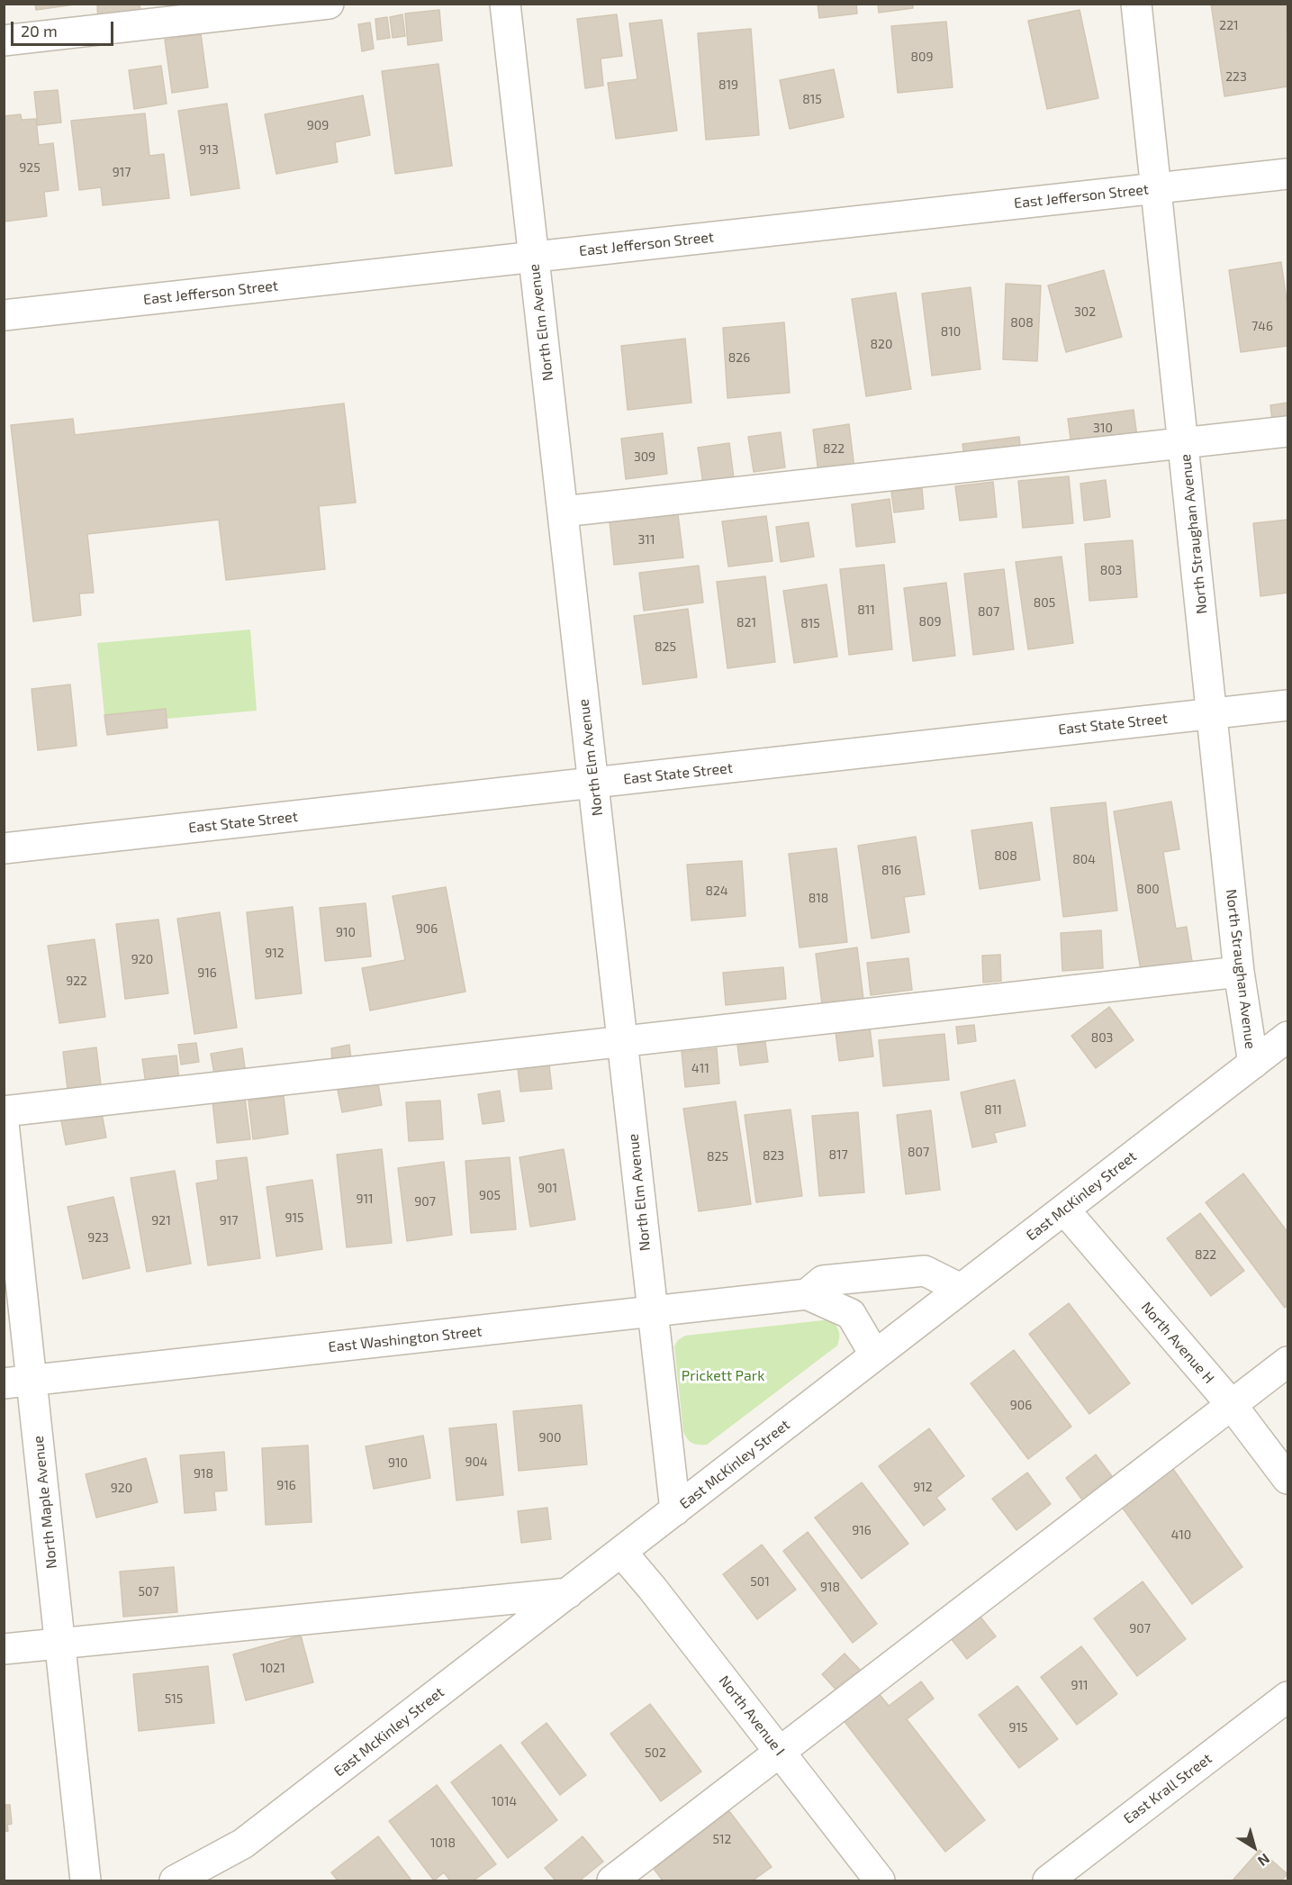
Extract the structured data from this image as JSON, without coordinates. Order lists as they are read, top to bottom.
{
  "streets": {
    "street": [
      "East Jefferson Street",
      "North Elm Avenue",
      "North Straughan Avenue",
      "East State Street",
      "East McKinley Street",
      "East Washington Street",
      "North Avenue H",
      "North Maple Avenue",
      "North Avenue I",
      "East Krall Street"
    ]
  },
  "crossings": [
    ["East Jefferson Street", "North Elm Avenue"],
    ["East Jefferson Street", "North Straughan Avenue"],
    ["North Elm Avenue", "East State Street"],
    ["North Elm Avenue", "East McKinley Street"],
    ["North Elm Avenue", "East Washington Street"],
    ["North Straughan Avenue", "East State Street"],
    ["North Straughan Avenue", "East McKinley Street"],
    ["East McKinley Street", "East Washington Street"],
    ["East McKinley Street", "North Avenue H"],
    ["East McKinley Street", "North Avenue I"],
    ["East Washington Street", "North Maple Avenue"]
  ],
  "parks": ["Prickett Park"],
  "house_numbers": [
    "221",
    "809",
    "223",
    "819",
    "815",
    "909",
    "913",
    "925",
    "917",
    "302",
    "808",
    "746",
    "810",
    "820",
    "826",
    "310",
    "822",
    "309",
    "311",
    "803",
    "805",
    "811",
    "807",
    "809",
    "821",
    "815",
    "825",
    "808",
    "804",
    "816",
    "800",
    "824",
    "818",
    "906",
    "910",
    "912",
    "920",
    "916",
    "922",
    "803",
    "411",
    "811",
    "807",
    "817",
    "823",
    "825",
    "901",
    "905",
    "911",
    "907",
    "915",
    "921",
    "917",
    "923",
    "822",
    "906",
    "900",
    "904",
    "910",
    "918",
    "916",
    "912",
    "920",
    "916",
    "410",
    "501",
    "918",
    "507",
    "907",
    "1021",
    "911",
    "515",
    "915",
    "502",
    "1014",
    "512",
    "1018"
  ],
  "scale_bar": "20 m",
  "north": "bottom right"
}
